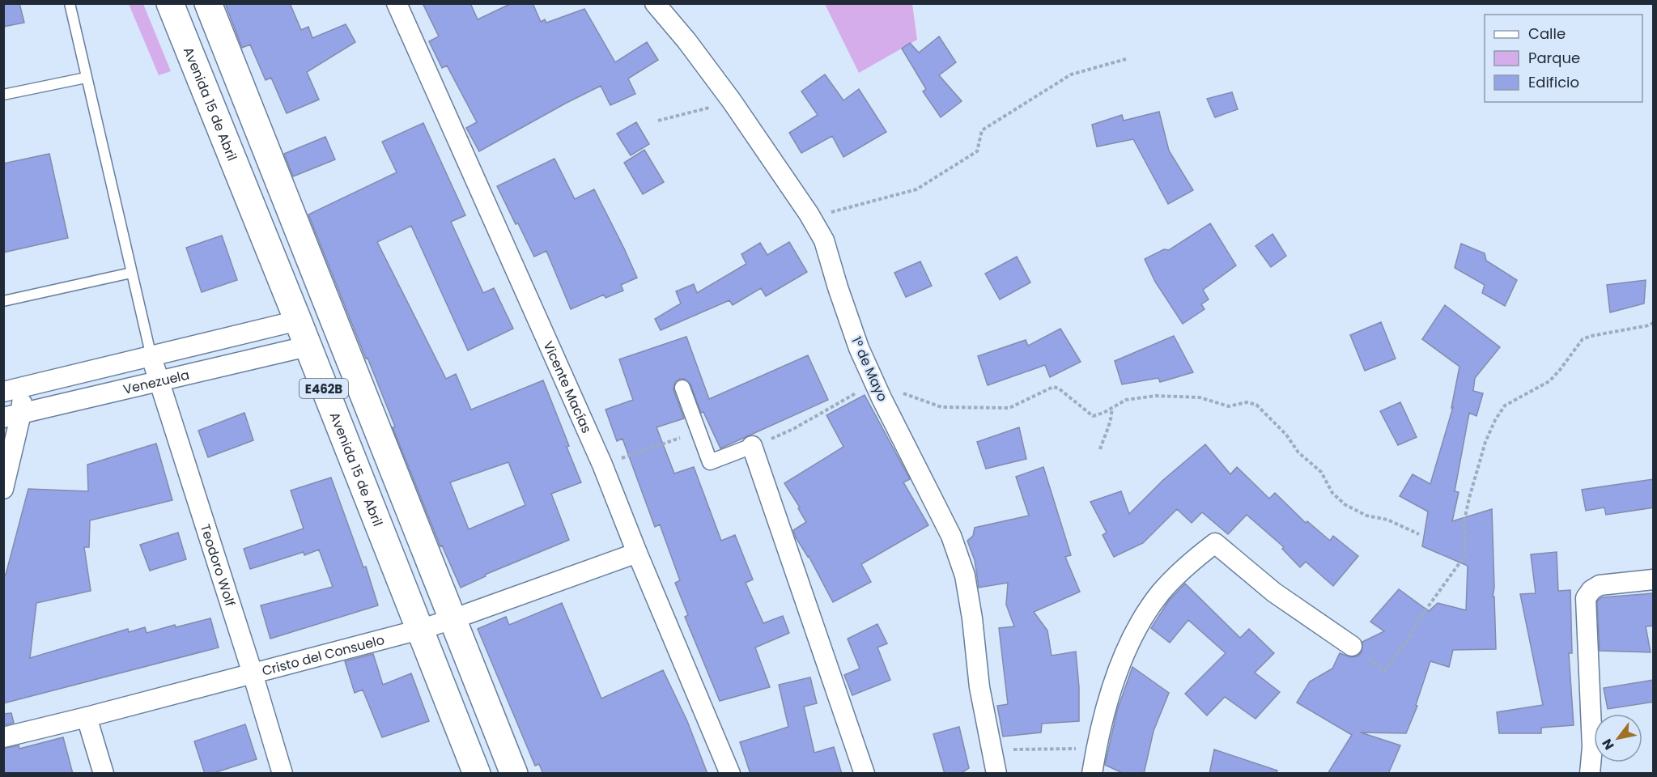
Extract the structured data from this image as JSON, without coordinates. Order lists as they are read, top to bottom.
{
  "streets": {
    "main road": ["Avenida 15 de Abril", "E462B"],
    "street": [
      "1º de Mayo",
      "Venezuela",
      "Vicente Macías",
      "Teodoro Wolf",
      "Cristo del Consuelo"
    ]
  },
  "crossings": [
    ["Avenida 15 de Abril", "Venezuela"],
    ["Avenida 15 de Abril", "Cristo del Consuelo"],
    ["Venezuela", "Teodoro Wolf"],
    ["Vicente Macías", "Cristo del Consuelo"],
    ["E462B", "Cristo del Consuelo"],
    ["Teodoro Wolf", "Cristo del Consuelo"]
  ],
  "legend": ["Calle", "Parque", "Edificio"],
  "north": "bottom left"
}
